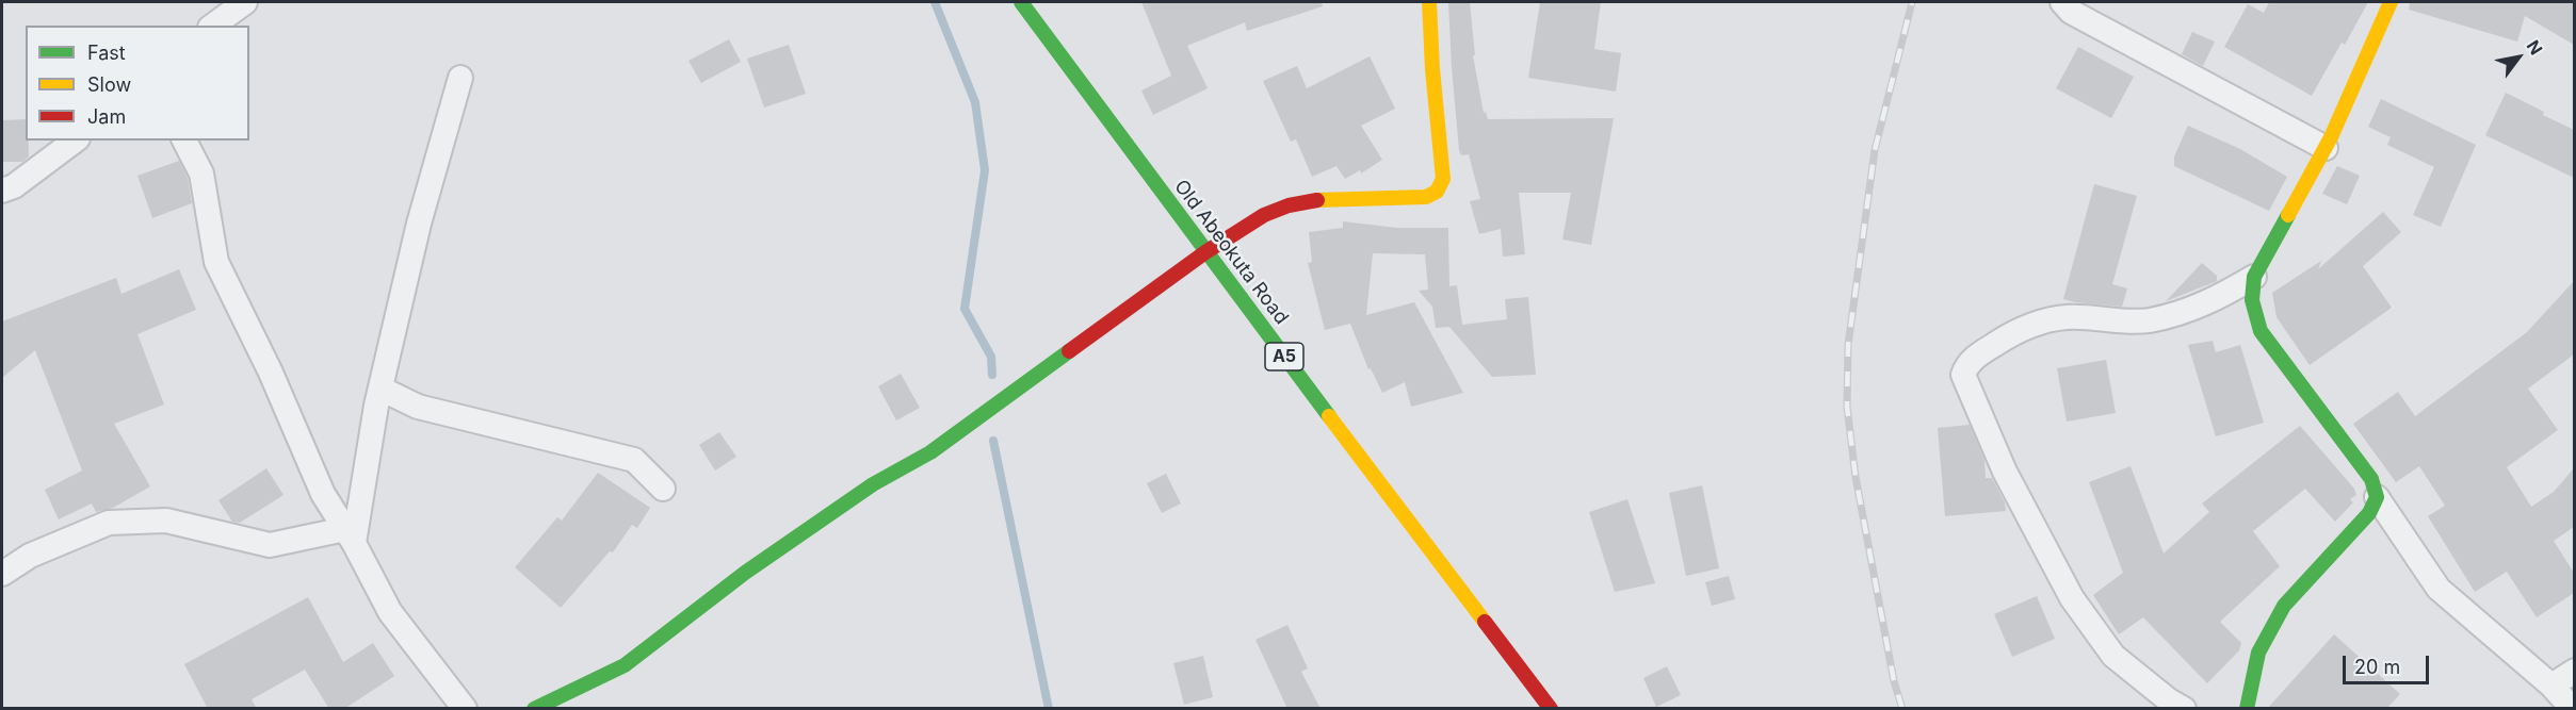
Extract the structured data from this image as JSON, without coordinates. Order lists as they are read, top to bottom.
{
  "streets": {
    "main road": ["Old Abeokuta Road", "A5"]
  },
  "legend": ["Fast", "Slow", "Jam"],
  "scale_bar": "20 m",
  "north": "top right"
}
